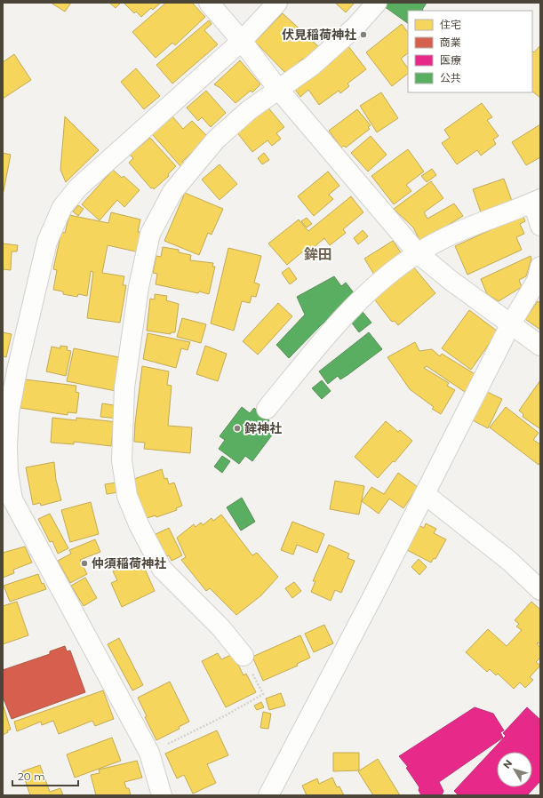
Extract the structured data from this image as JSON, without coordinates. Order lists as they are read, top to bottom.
{
  "districts": ["鉾田"],
  "places": ["伏見稲荷神社", "鉾神社", "仲須稲荷神社"],
  "legend": [
    "住宅",
    "商業",
    "医療",
    "公共"
  ],
  "scale_bar": "20 m",
  "north": "top left"
}
